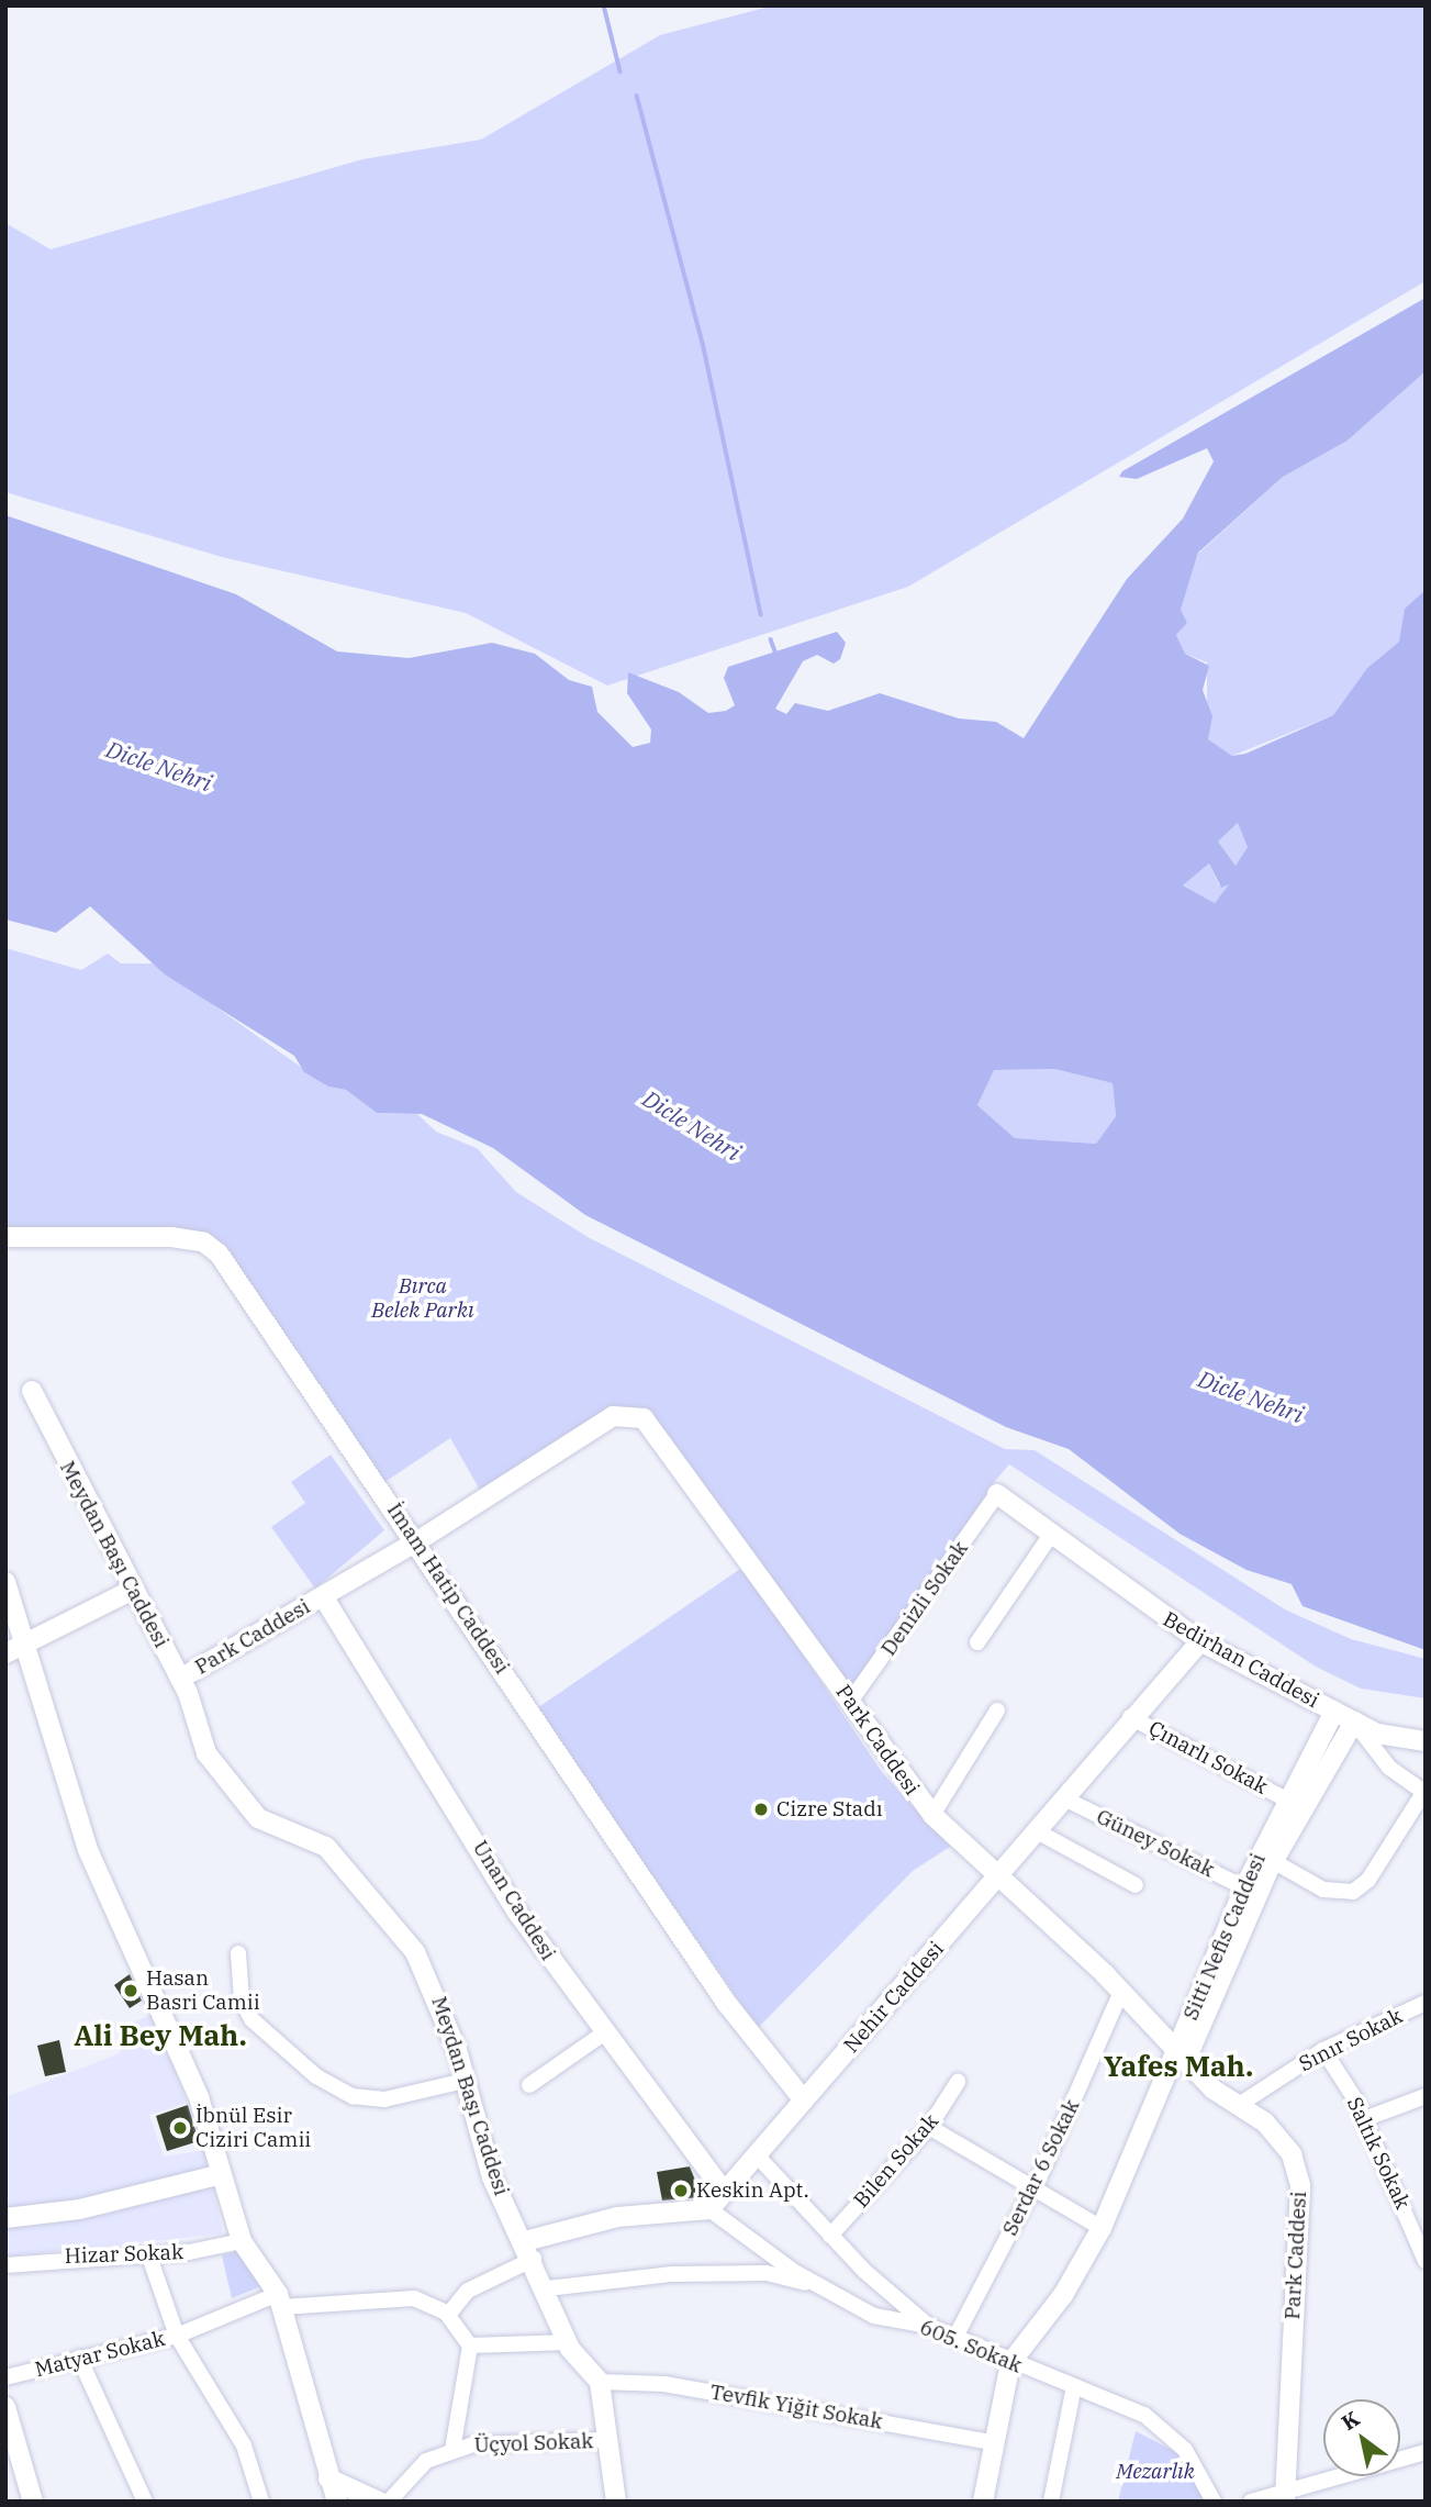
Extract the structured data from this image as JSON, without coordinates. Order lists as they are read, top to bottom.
{
  "streets": {
    "street": [
      "Meydan Başı Caddesi",
      "İmam Hatip Caddesi",
      "Denizli Sokak",
      "Park Caddesi",
      "Bedirhan Caddesi",
      "Çınarlı Sokak",
      "Güney Sokak",
      "Unan Caddesi",
      "Sitti Nefis Caddesi",
      "Nehir Caddesi",
      "Sınır Sokak",
      "Saltık Sokak",
      "Bilen Sokak",
      "Serdar 6 Sokak",
      "Hizar Sokak",
      "605. Sokak",
      "Matyar Sokak",
      "Tevfik Yiğit Sokak",
      "Üçyol Sokak"
    ]
  },
  "crossings": [
    ["Meydan Başı Caddesi", "Park Caddesi"],
    ["Meydan Başı Caddesi", "Tevfik Yiğit Sokak"],
    ["Meydan Başı Caddesi", "Üçyol Sokak"],
    ["İmam Hatip Caddesi", "Park Caddesi"],
    ["İmam Hatip Caddesi", "Nehir Caddesi"],
    ["Denizli Sokak", "Park Caddesi"],
    ["Denizli Sokak", "Bedirhan Caddesi"],
    ["Park Caddesi", "Unan Caddesi"],
    ["Park Caddesi", "Sitti Nefis Caddesi"],
    ["Park Caddesi", "Nehir Caddesi"],
    ["Park Caddesi", "Sınır Sokak"],
    ["Park Caddesi", "Serdar 6 Sokak"],
    ["Bedirhan Caddesi", "Sitti Nefis Caddesi"],
    ["Bedirhan Caddesi", "Nehir Caddesi"],
    ["Çınarlı Sokak", "Sitti Nefis Caddesi"],
    ["Çınarlı Sokak", "Nehir Caddesi"],
    ["Güney Sokak", "Sitti Nefis Caddesi"],
    ["Güney Sokak", "Nehir Caddesi"],
    ["Unan Caddesi", "Nehir Caddesi"],
    ["Sitti Nefis Caddesi", "605. Sokak"],
    ["Sitti Nefis Caddesi", "Tevfik Yiğit Sokak"],
    ["Nehir Caddesi", "605. Sokak"],
    ["Sınır Sokak", "Saltık Sokak"],
    ["Serdar 6 Sokak", "605. Sokak"]
  ],
  "districts": ["Ali Bey Mah.", "Yafes Mah."],
  "water": ["Dicle Nehri"],
  "parks": ["Bırca Belek Parkı", "Mezarlık"],
  "places": [
    "Cizre Stadı",
    "Hasan Basri Camii",
    "İbnül Esir Ciziri Camii",
    "Keskin Apt."
  ],
  "north": "top left"
}
